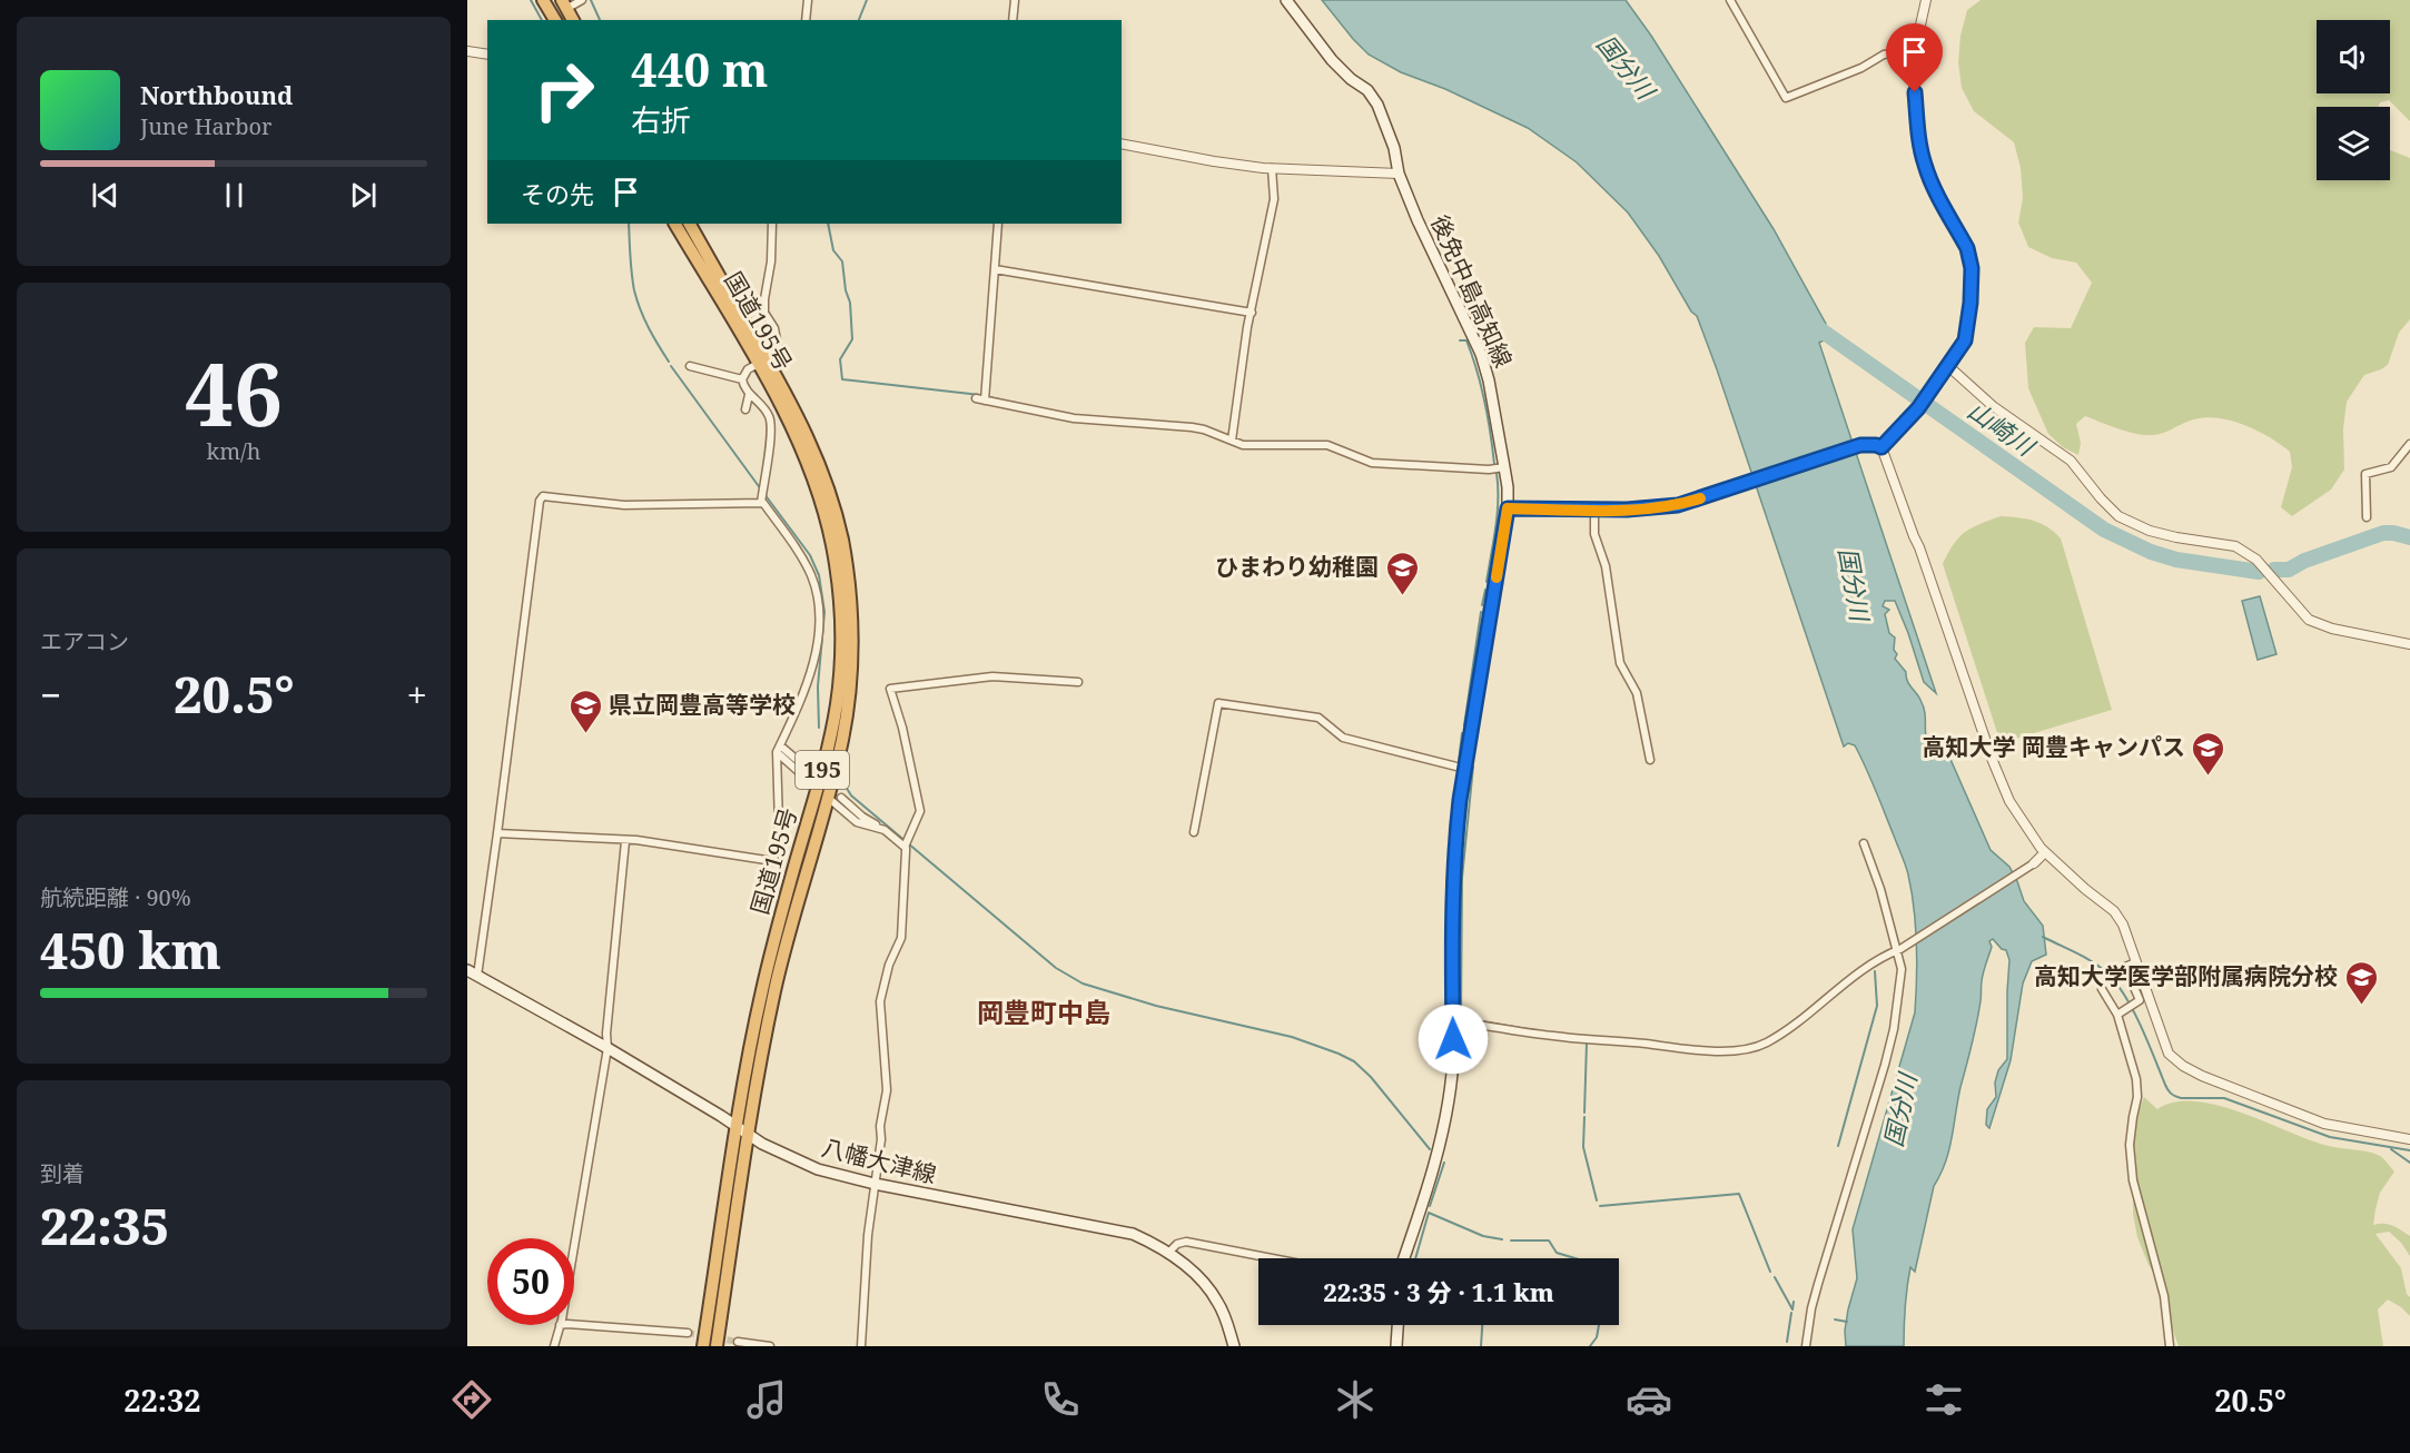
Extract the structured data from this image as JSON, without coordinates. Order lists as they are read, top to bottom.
{
  "streets": {
    "highway": ["国道195号", "195"],
    "main road": ["後免中島高知線", "八幡大津線"]
  },
  "crossings": [
    ["国道195号", "八幡大津線"]
  ],
  "districts": ["岡豊町中島"],
  "water": ["国分川", "山崎川"],
  "places": {
    "school or university": [
      "ひまわり幼稚園",
      "県立岡豊高等学校",
      "高知大学 岡豊キャンパス",
      "高知大学医学部附属病院分校"
    ]
  },
  "page": {
    "turn": ["440 m", "右折"],
    "song": ["Northbound", "June Harbor"],
    "then": "その先",
    "tile": [
      ["46", "km/h"],
      "エアコン",
      ["航続距離 · 90%", "450 km"],
      ["到着", "22:35"]
    ],
    "heat": ["−", "20.5°", "+"],
    "limit": "50",
    "trip": "22:35 · 3 分 · 1.1 km",
    "tabs": ["22:32", "20.5°"]
  }
}
